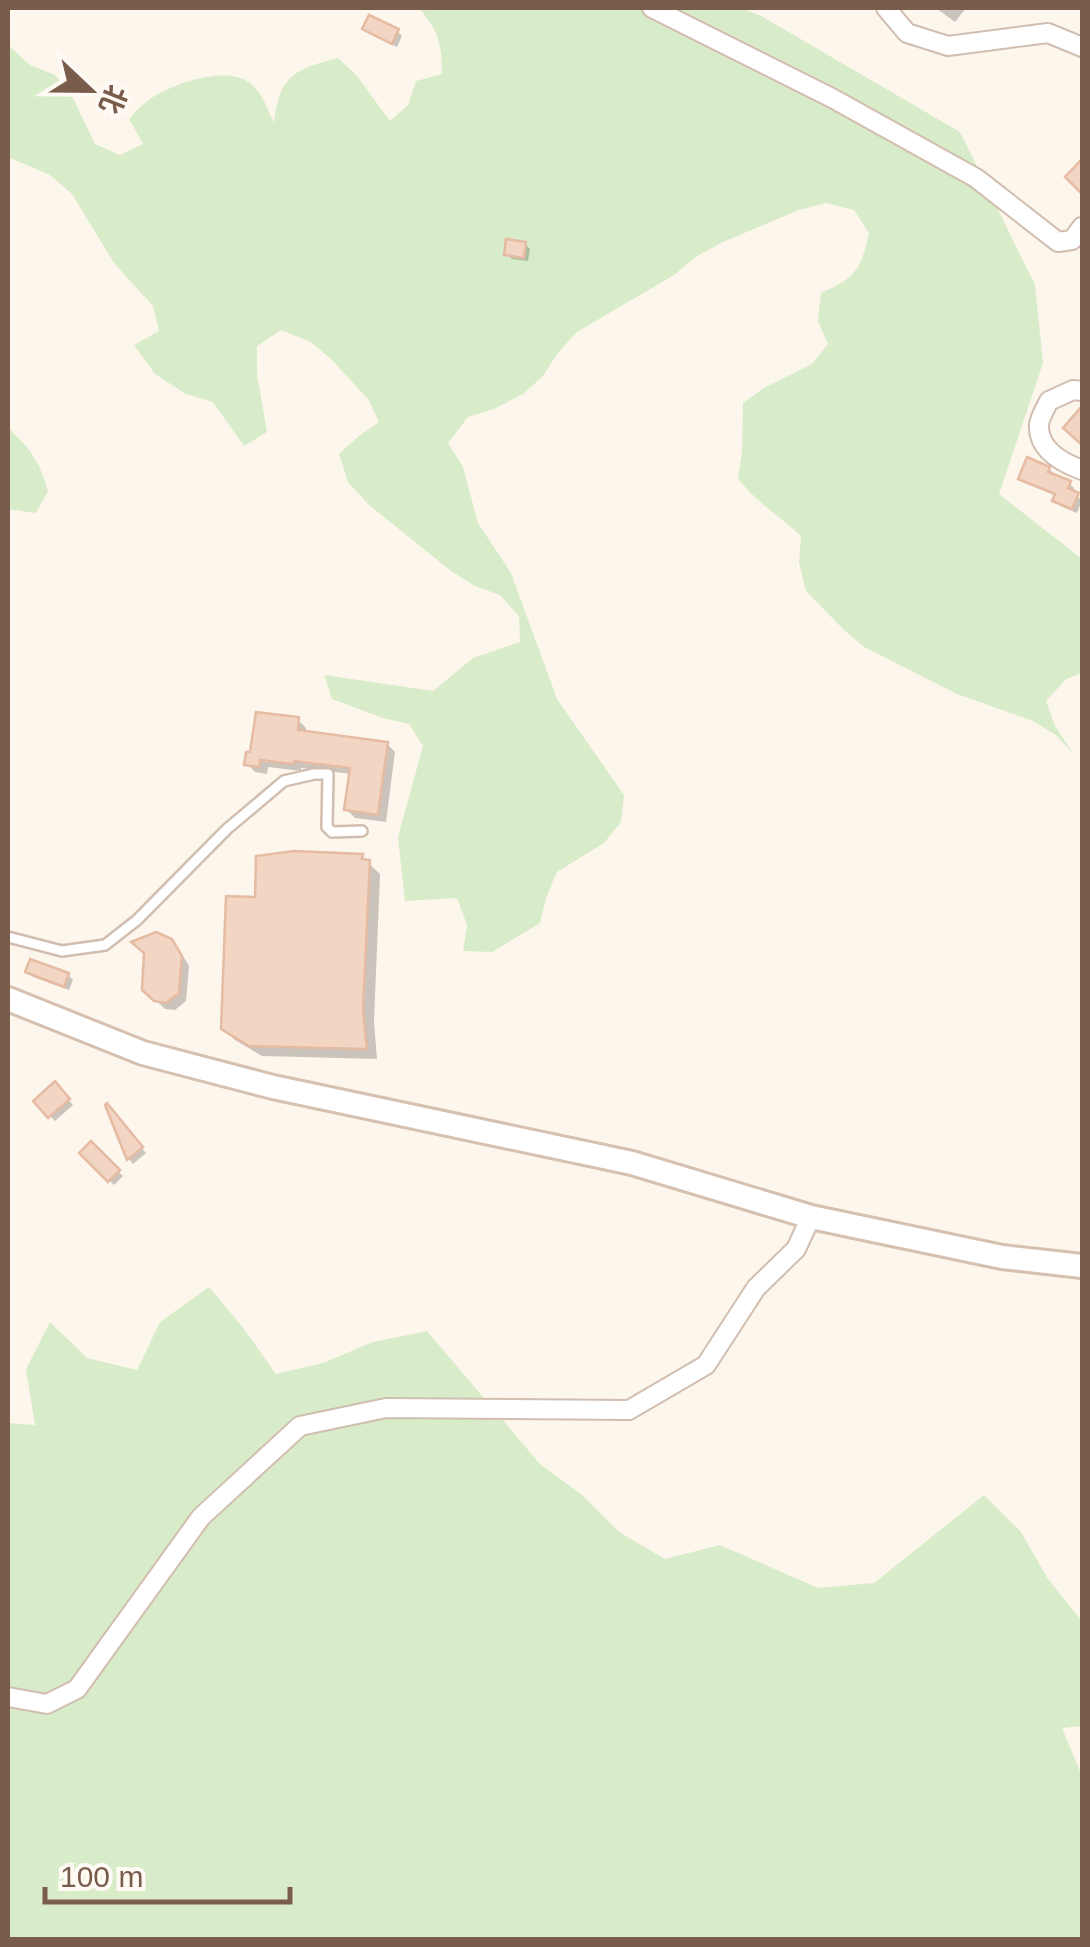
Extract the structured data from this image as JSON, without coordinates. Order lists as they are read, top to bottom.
{
  "scale_bar": "100 m",
  "north": "right"
}
